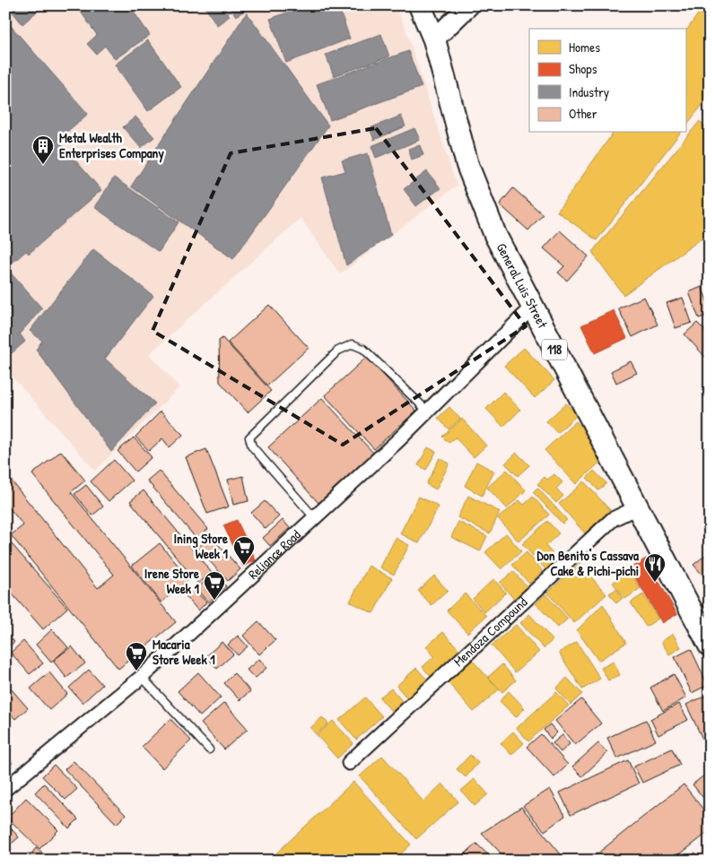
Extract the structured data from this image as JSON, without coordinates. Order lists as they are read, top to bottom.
{
  "streets": {
    "main road": ["General Luis Street", "118"],
    "street": ["Reliance Road", "Mendoza Compound"]
  },
  "crossings": [
    ["General Luis Street", "Reliance Road"],
    ["General Luis Street", "Mendoza Compound"]
  ],
  "places": {
    "building": ["Metal Wealth Enterprises Company"],
    "supermarket": ["Ining Store Week 1", "Irene Store Week 1", "Macaria Store Week 1"],
    "restaurant": ["Don Benito's Cassava Cake & Pichi-pichi"]
  },
  "legend": [
    "Homes",
    "Shops",
    "Industry",
    "Other"
  ]
}
